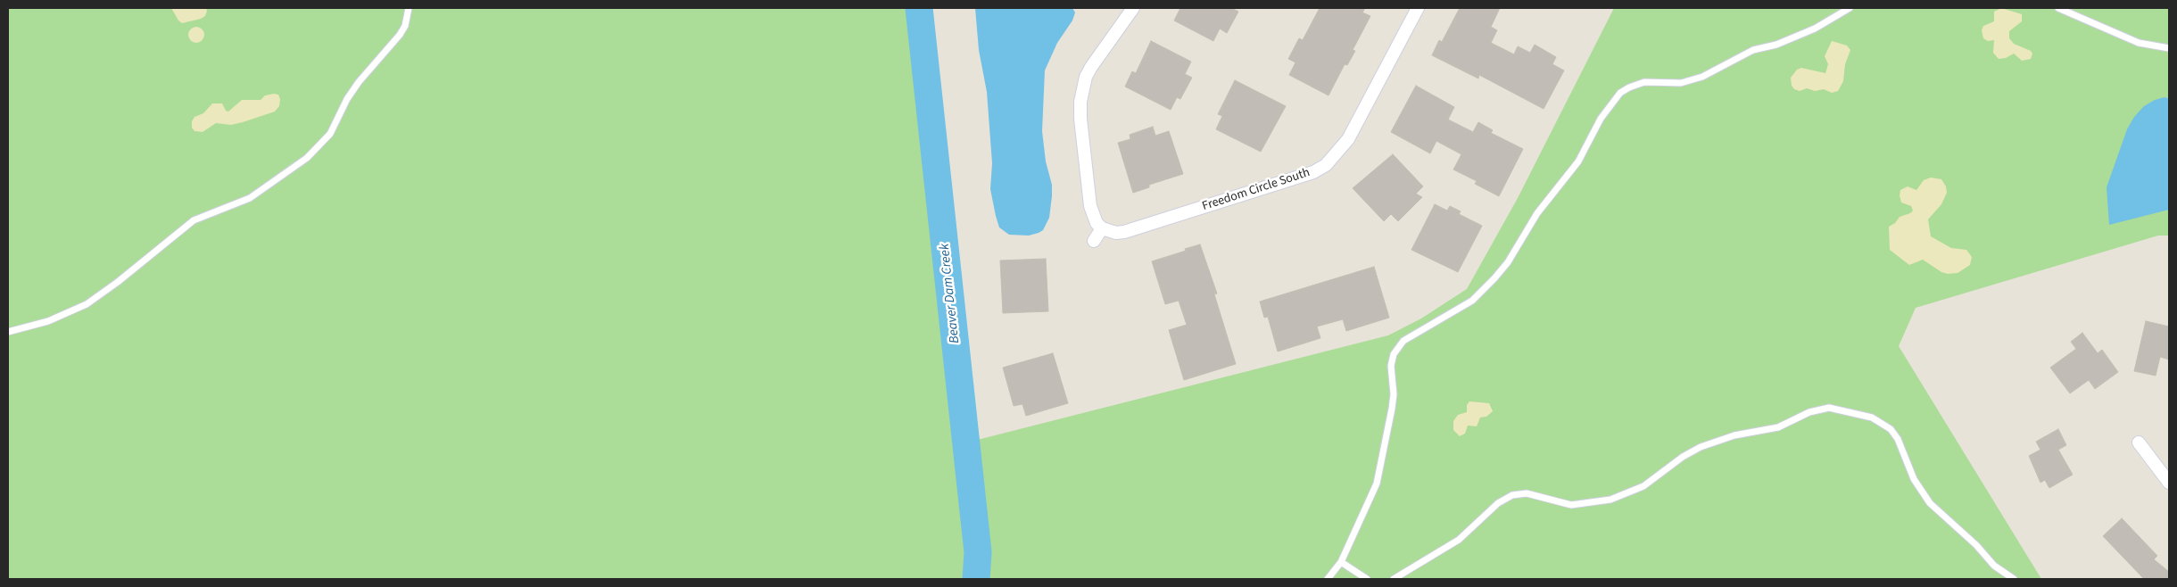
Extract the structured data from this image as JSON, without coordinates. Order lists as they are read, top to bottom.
{
  "streets": {
    "street": ["Freedom Circle South"]
  },
  "water": ["Beaver Dam Creek"]
}
